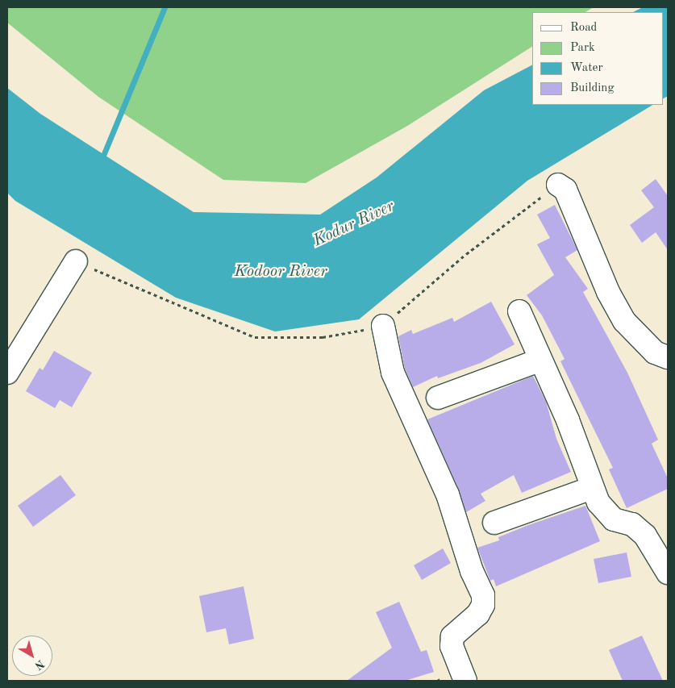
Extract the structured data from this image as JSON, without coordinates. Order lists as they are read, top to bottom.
{
  "water": ["Kodur River", "Kodoor River"],
  "legend": [
    "Road",
    "Park",
    "Water",
    "Building"
  ],
  "north": "bottom right"
}
